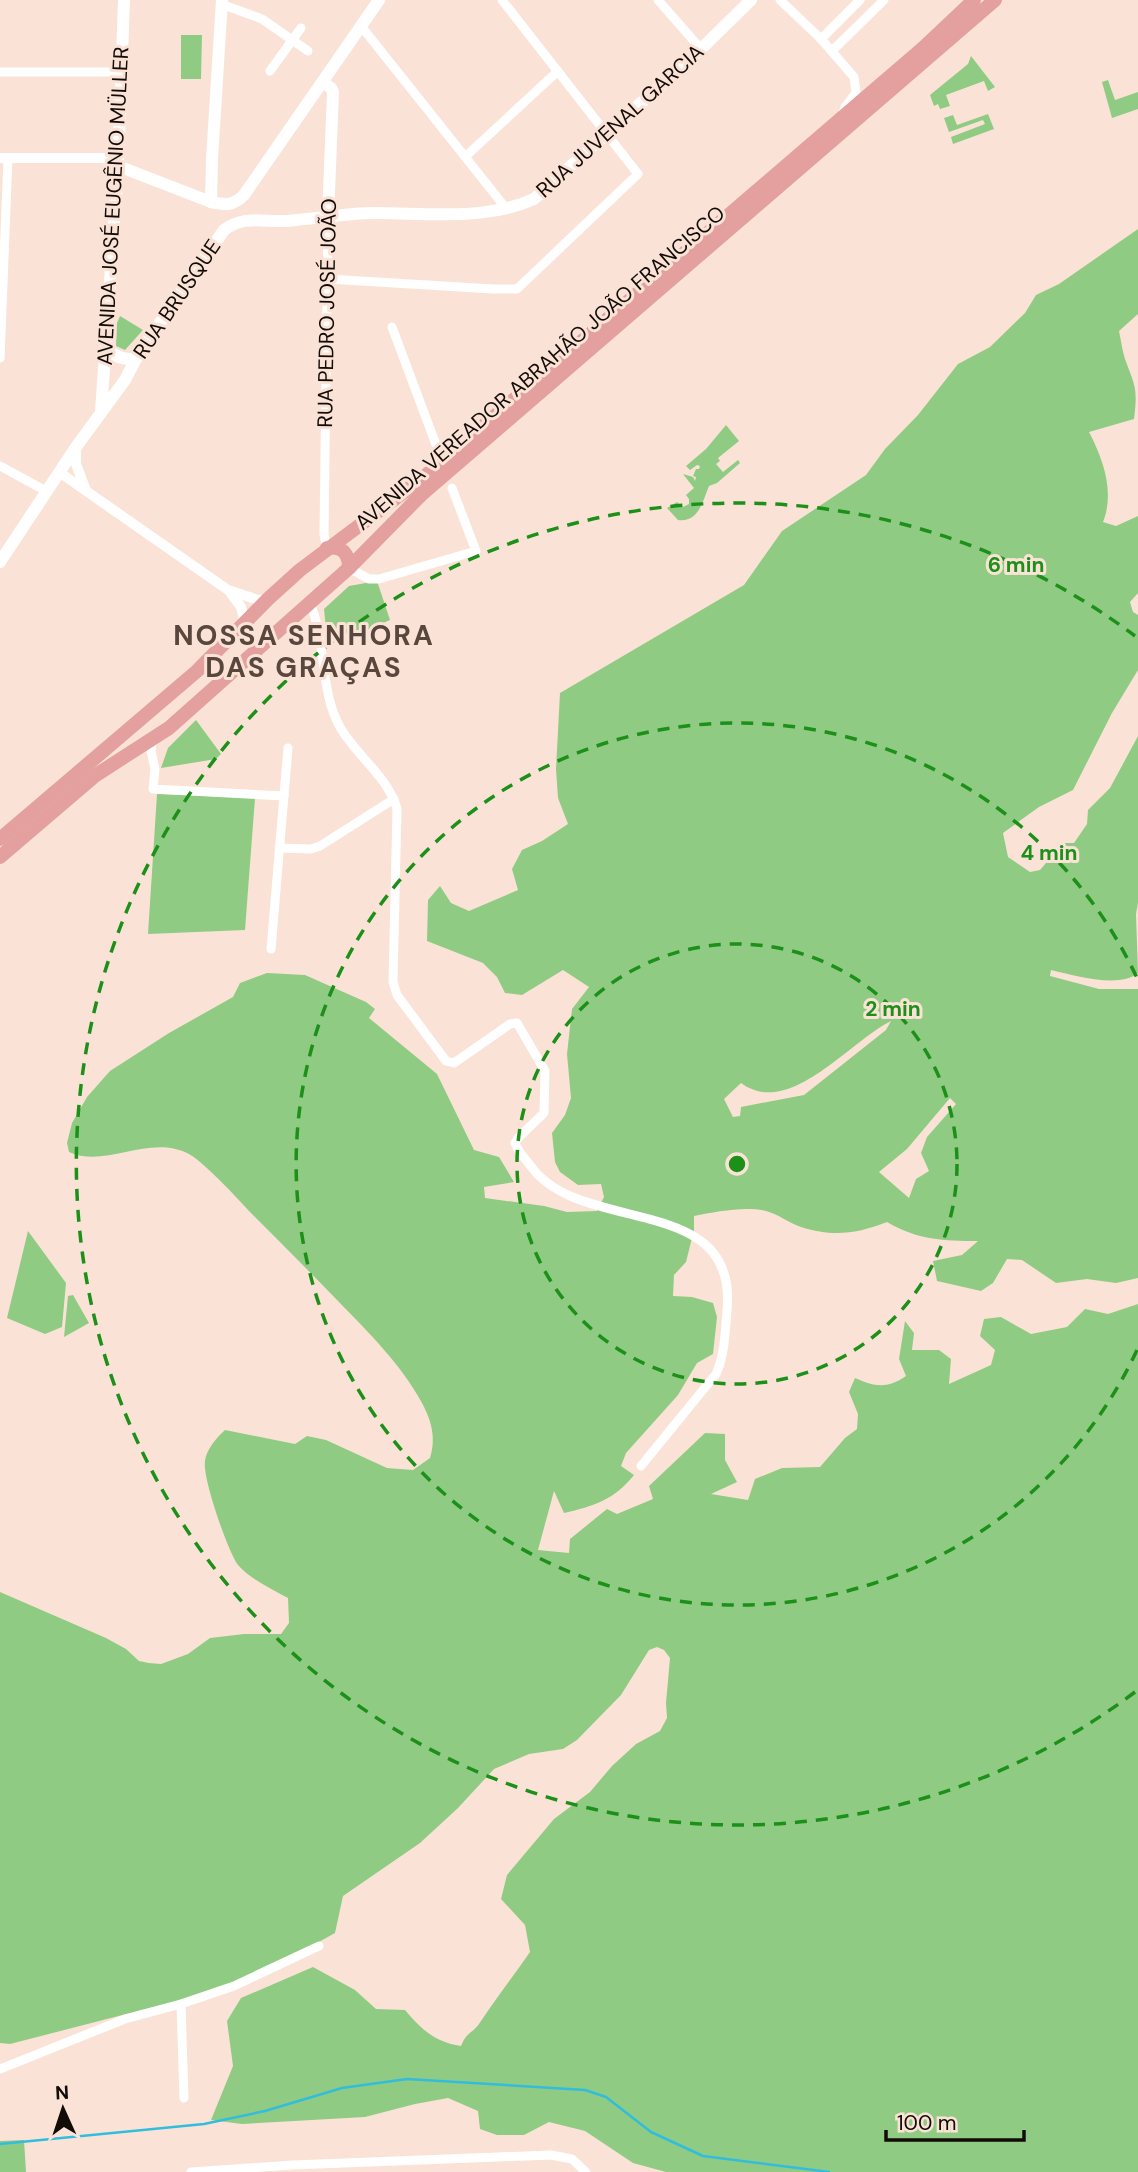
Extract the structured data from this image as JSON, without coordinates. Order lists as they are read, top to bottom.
{
  "streets": {
    "main road": [
      "RUA JUVENAL GARCIA",
      "AVENIDA JOSÉ EUGÊNIO MÜLLER",
      "RUA BRUSQUE",
      "RUA PEDRO JOSÉ JOÃO",
      "AVENIDA VEREADOR ABRAHÃO JOÃO FRANCISCO"
    ]
  },
  "crossings": [
    ["RUA JUVENAL GARCIA", "RUA BRUSQUE"],
    ["RUA JUVENAL GARCIA", "RUA PEDRO JOSÉ JOÃO"],
    ["AVENIDA JOSÉ EUGÊNIO MÜLLER", "RUA BRUSQUE"],
    ["RUA PEDRO JOSÉ JOÃO", "AVENIDA VEREADOR ABRAHÃO JOÃO FRANCISCO"]
  ],
  "districts": ["NOSSA SENHORA DAS GRAÇAS"],
  "scale_bar": "100 m",
  "north": "top",
  "rings": ["6 min", "4 min", "2 min"]
}
